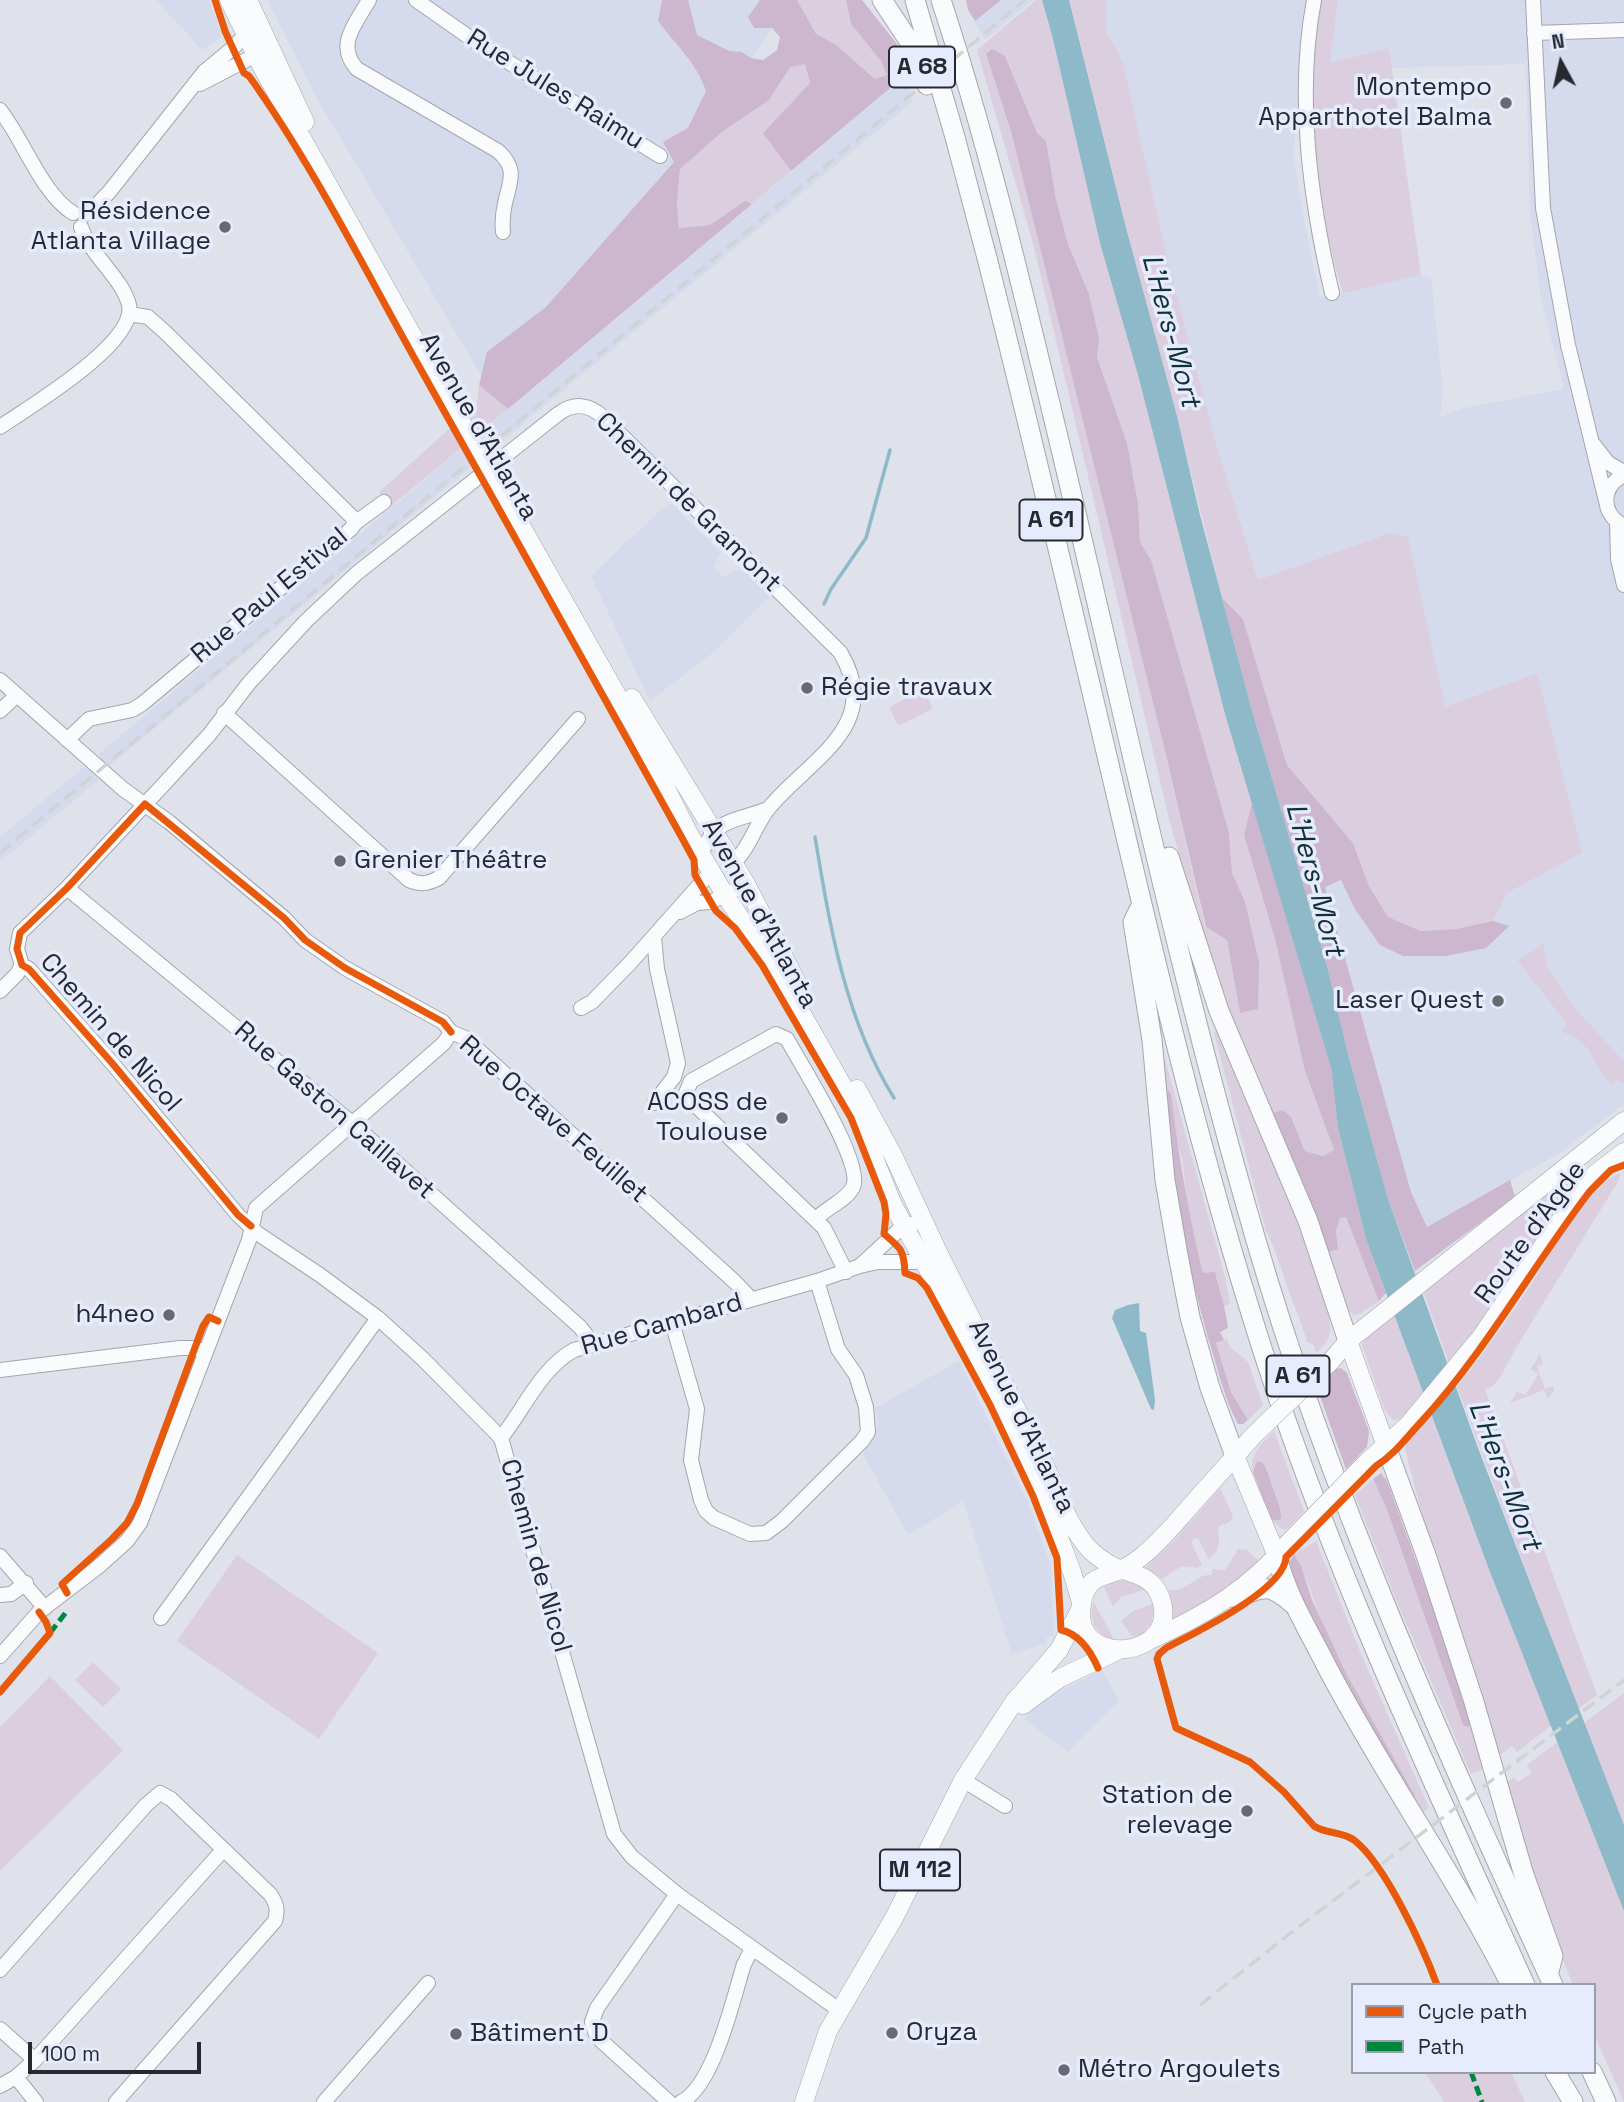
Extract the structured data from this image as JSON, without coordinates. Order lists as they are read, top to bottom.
{
  "streets": {
    "highway": ["A 68", "A 61"],
    "main road": ["Avenue d'Atlanta", "Route d'Agde", "M 112"],
    "street": [
      "Rue Jules Raimu",
      "Chemin de Gramont",
      "Rue Paul Estival",
      "Chemin de Nicol",
      "Rue Gaston Caillavet",
      "Rue Octave Feuillet",
      "Rue Cambard"
    ]
  },
  "crossings": [
    ["A 68", "A 61"],
    ["Avenue d'Atlanta", "Chemin de Gramont"],
    ["Avenue d'Atlanta", "Route d'Agde"],
    ["Avenue d'Atlanta", "Rue Cambard"],
    ["Avenue d'Atlanta", "M 112"],
    ["Chemin de Gramont", "Chemin de Nicol"],
    ["Chemin de Gramont", "Rue Octave Feuillet"],
    ["Chemin de Nicol", "Rue Gaston Caillavet"],
    ["Chemin de Nicol", "Rue Octave Feuillet"],
    ["Chemin de Nicol", "Rue Cambard"],
    ["Chemin de Nicol", "M 112"],
    ["Rue Gaston Caillavet", "Rue Cambard"],
    ["Rue Octave Feuillet", "Rue Cambard"],
    ["Route d'Agde", "M 112"]
  ],
  "water": ["L'Hers-Mort"],
  "places": [
    "Montempo Apparthotel Balma",
    "Résidence Atlanta Village",
    "Régie travaux",
    "Grenier Théâtre",
    "Laser Quest",
    "ACOSS de Toulouse",
    "h4neo",
    "Station de relevage",
    "Oryza",
    "Bâtiment D",
    "Métro Argoulets"
  ],
  "legend": ["Cycle path", "Path"],
  "scale_bar": "100 m",
  "north": "top"
}
